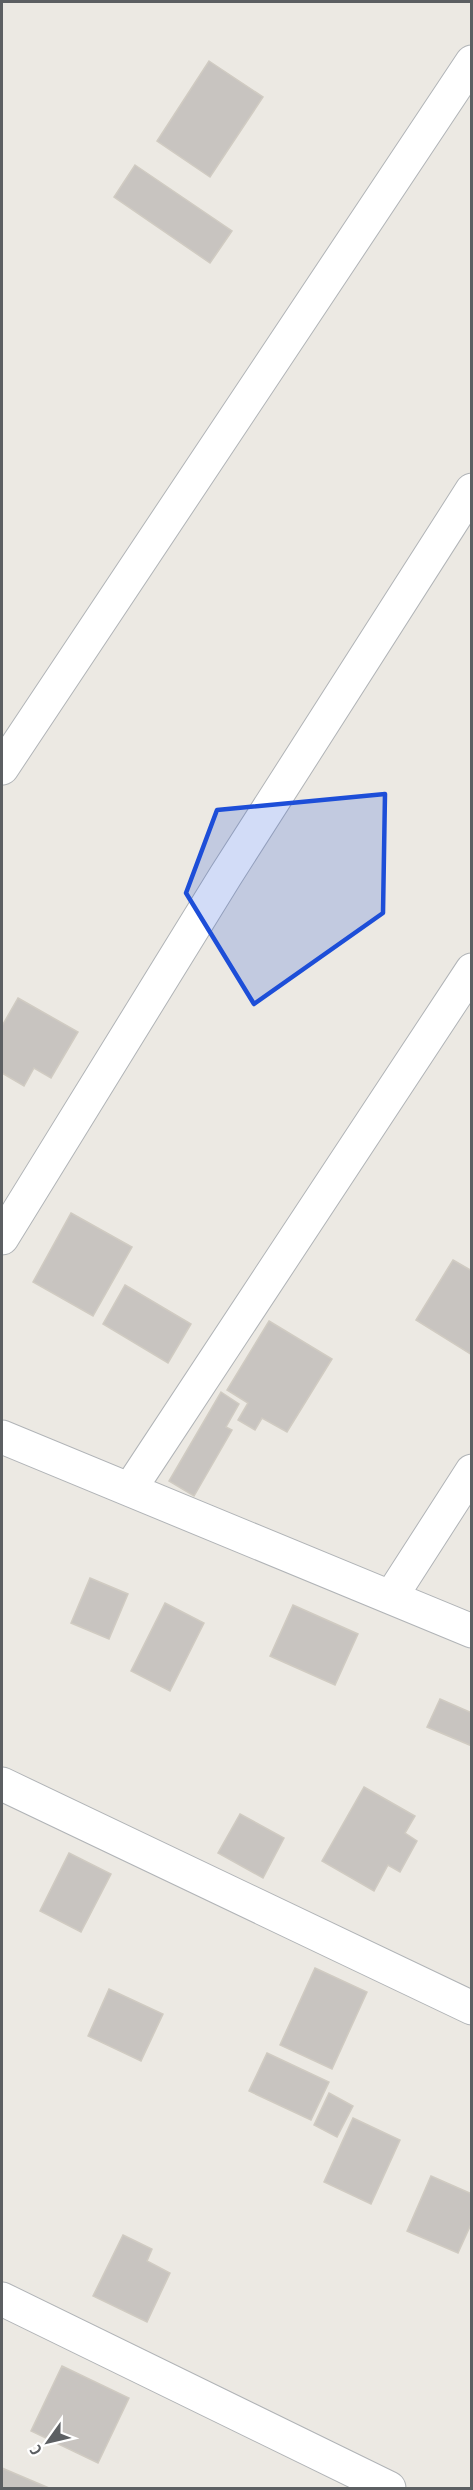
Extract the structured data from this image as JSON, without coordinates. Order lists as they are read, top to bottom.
{
  "north": "bottom left"
}
